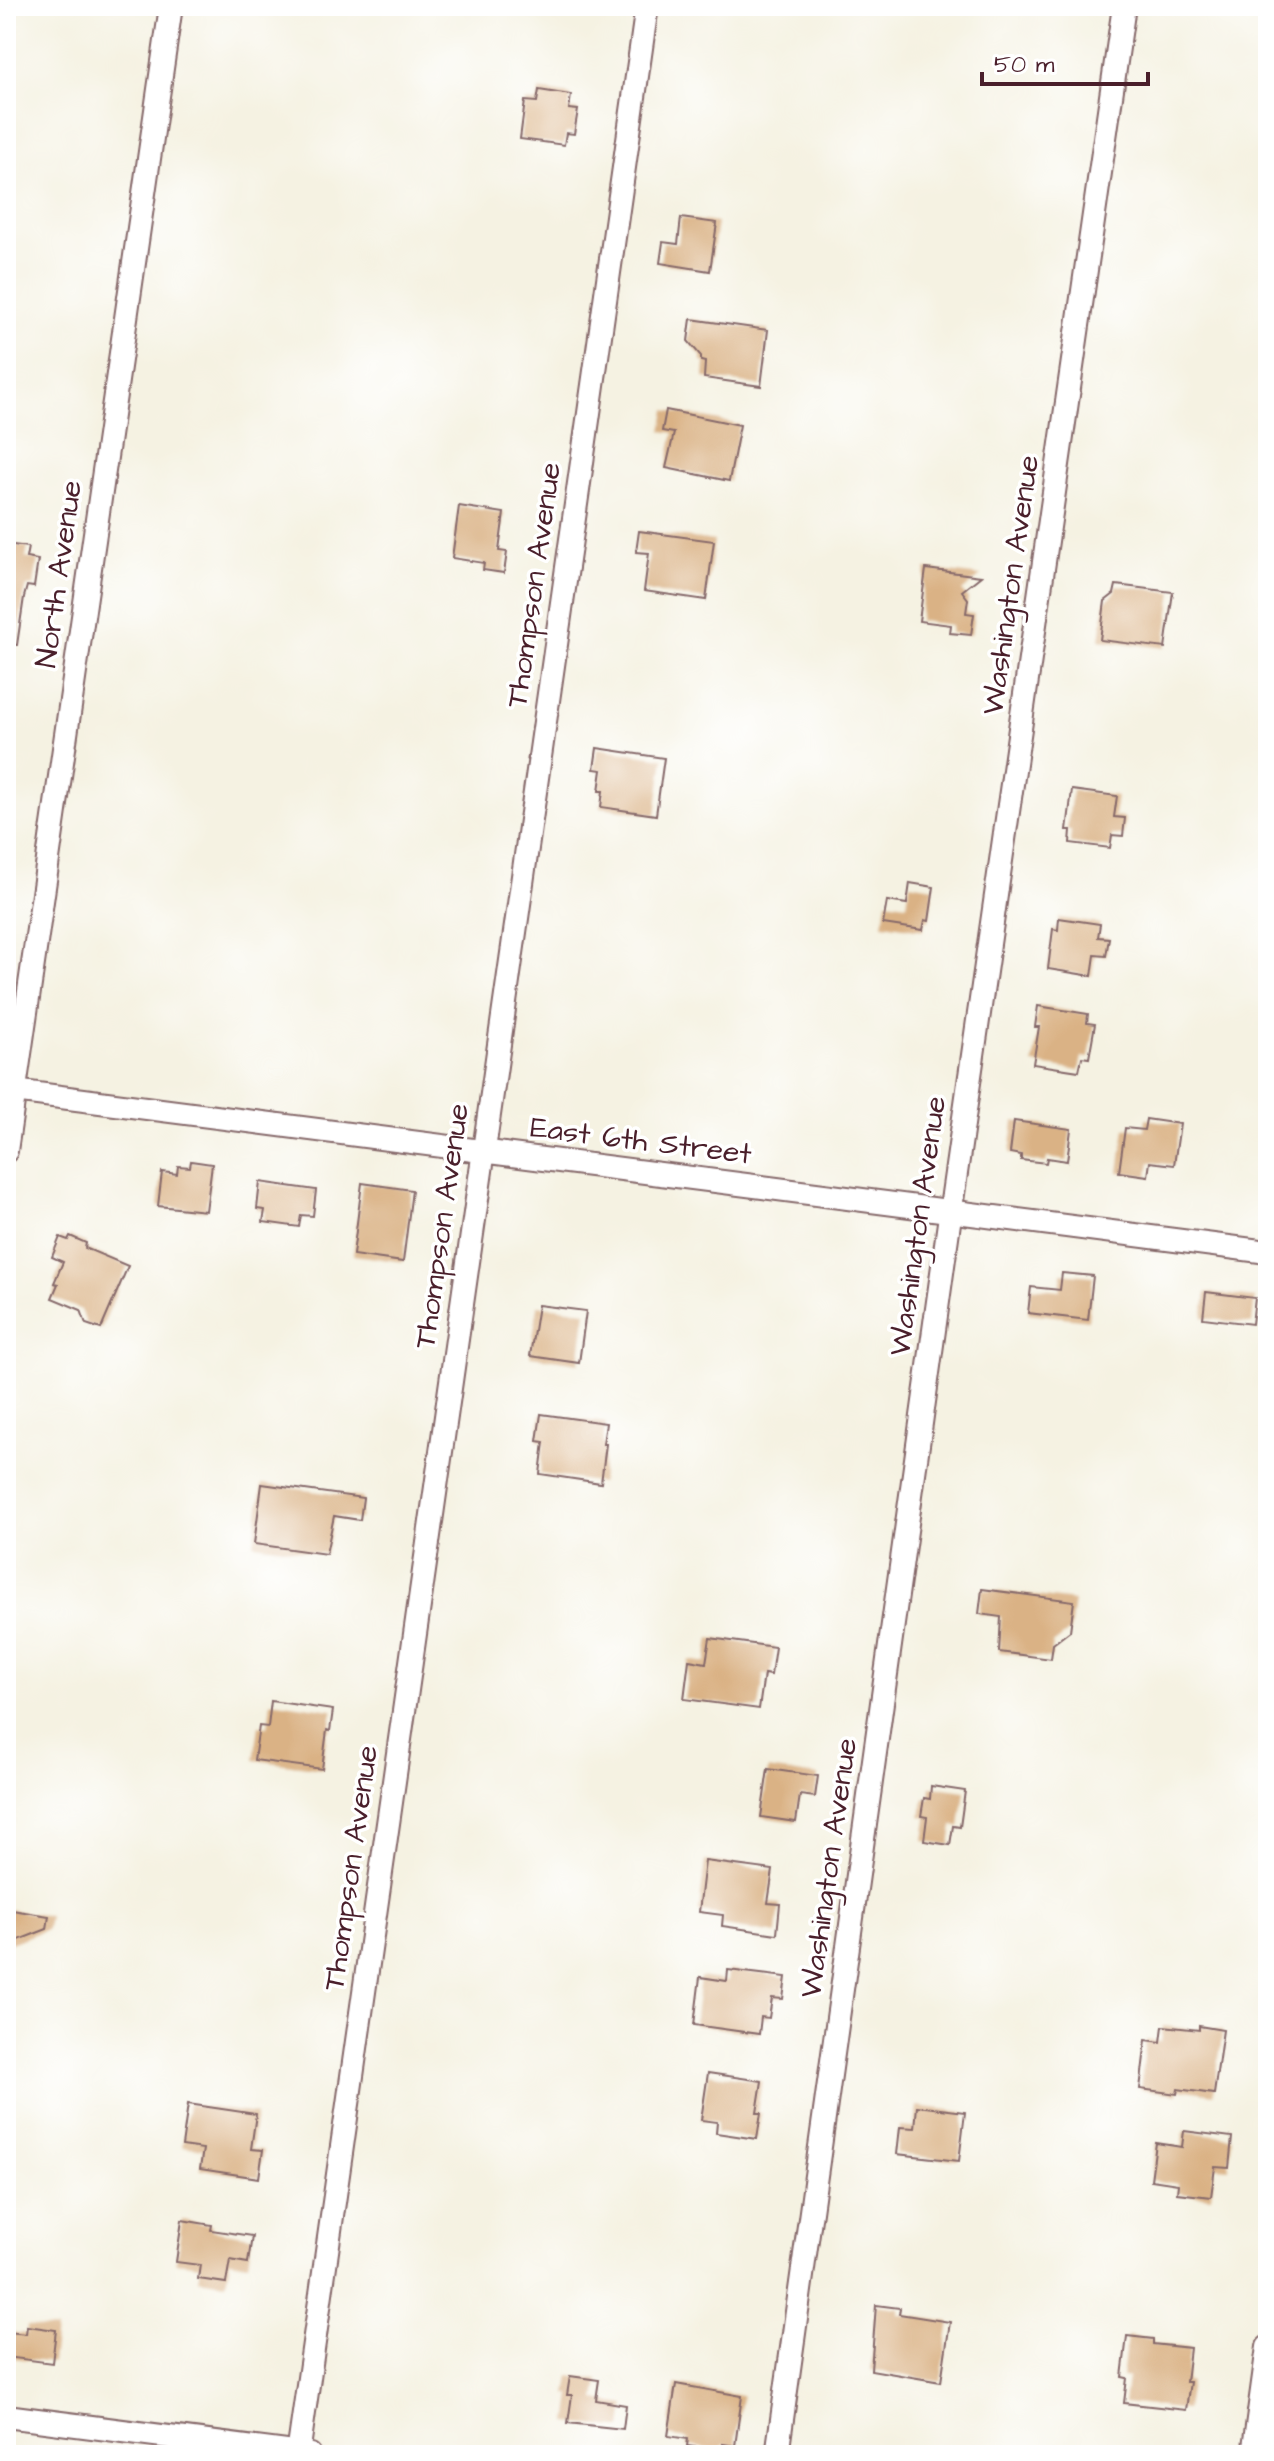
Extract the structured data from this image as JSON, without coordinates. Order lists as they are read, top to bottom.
{
  "streets": {
    "street": [
      "North Avenue",
      "Thompson Avenue",
      "Washington Avenue",
      "East 6th Street"
    ]
  },
  "crossings": [
    ["North Avenue", "East 6th Street"],
    ["Thompson Avenue", "East 6th Street"],
    ["Washington Avenue", "East 6th Street"]
  ],
  "scale_bar": "50 m"
}
